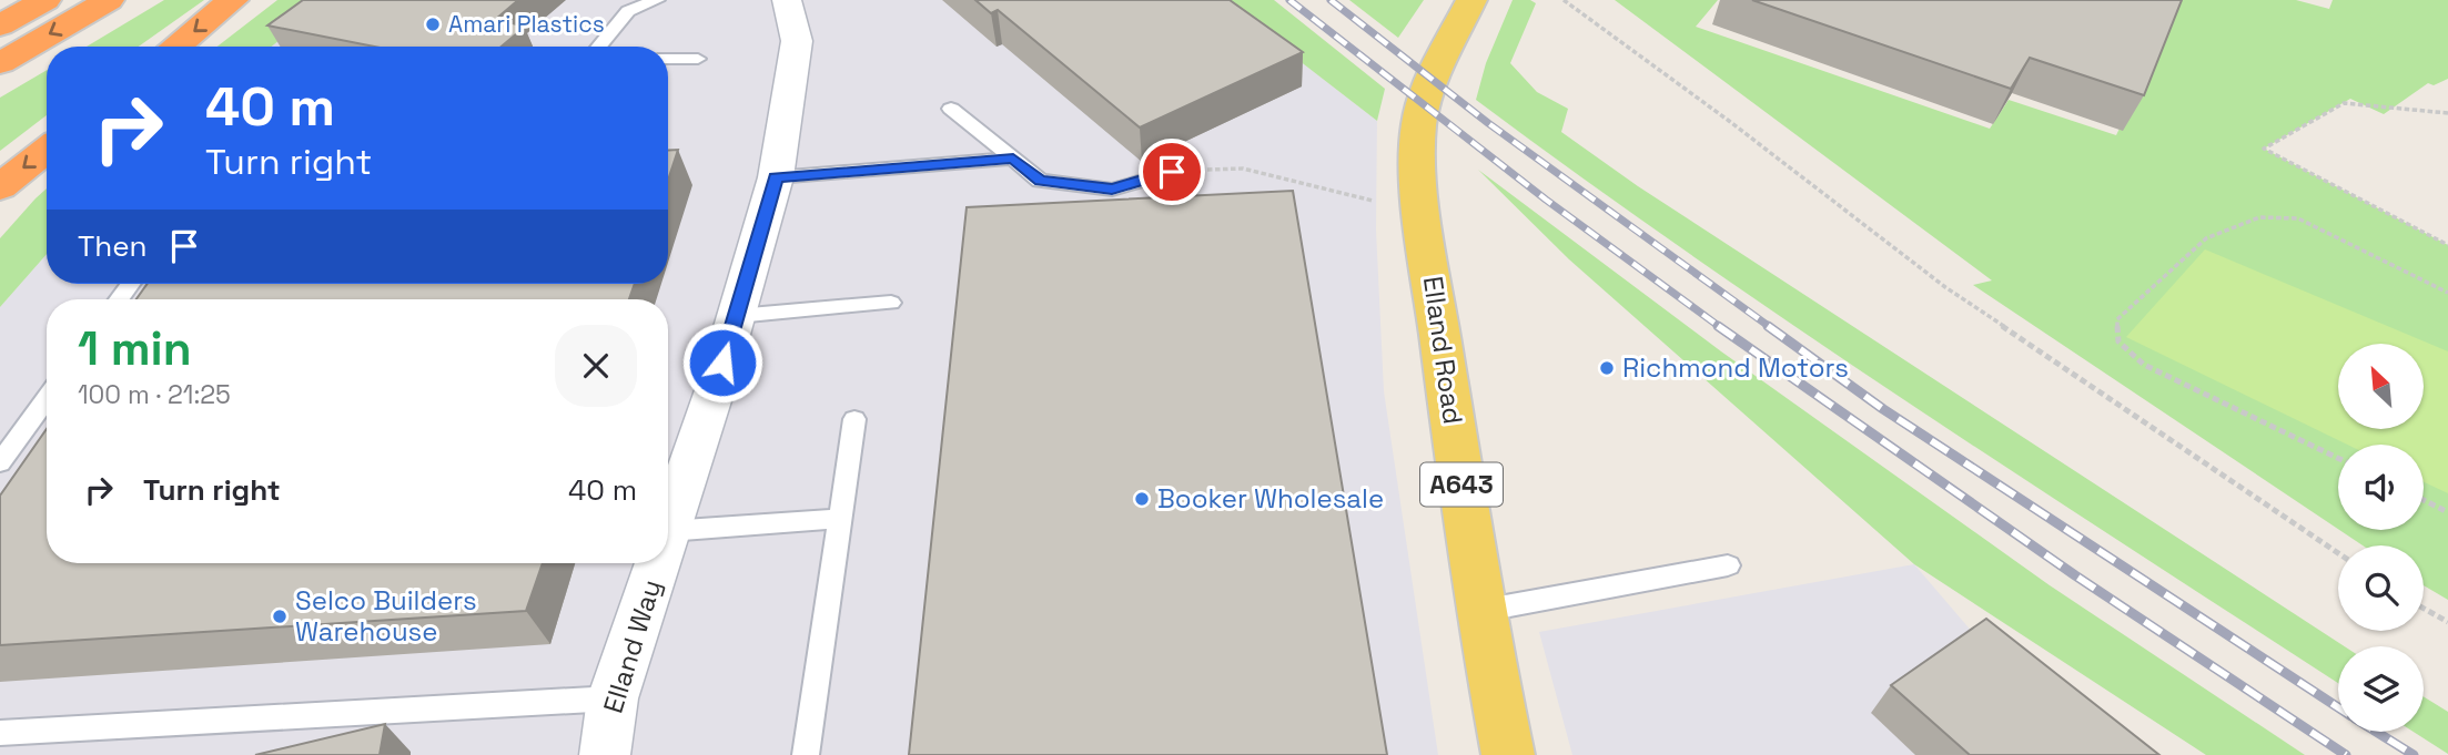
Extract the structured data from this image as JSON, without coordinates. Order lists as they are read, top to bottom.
{
  "streets": {
    "main road": ["Elland Road", "A643"],
    "street": ["Elland Way"]
  },
  "places": [
    "Amari Plastics",
    "Richmond Motors",
    "Booker Wholesale",
    "Selco Builders Warehouse"
  ],
  "north": "top left",
  "page": {
    "turn": ["40 m", "Turn right"],
    "then": "Then",
    "heading": ["1 min", "100 m · 21:25"],
    "list": [
      {
        "name": "Turn right",
        "value": "40 m"
      }
    ]
  }
}
